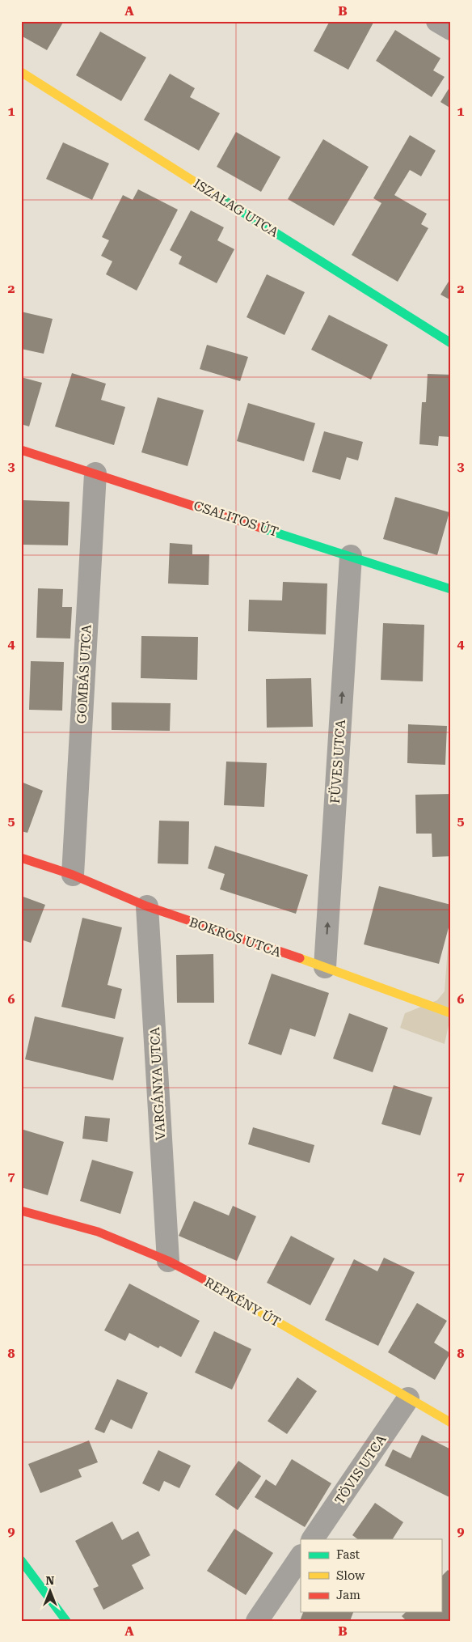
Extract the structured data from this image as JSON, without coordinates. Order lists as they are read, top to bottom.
{
  "streets": {
    "street": [
      "ISZALAG UTCA",
      "CSALITOS ÚT",
      "GOMBÁS UTCA",
      "FÜVES UTCA",
      "BOKROS UTCA",
      "VARGÁNYA UTCA",
      "REPKÉNY ÚT",
      "TÖVIS UTCA"
    ]
  },
  "crossings": [
    ["CSALITOS ÚT", "GOMBÁS UTCA"],
    ["CSALITOS ÚT", "FÜVES UTCA"],
    ["GOMBÁS UTCA", "BOKROS UTCA"],
    ["FÜVES UTCA", "BOKROS UTCA"],
    ["BOKROS UTCA", "VARGÁNYA UTCA"],
    ["VARGÁNYA UTCA", "REPKÉNY ÚT"],
    ["REPKÉNY ÚT", "TÖVIS UTCA"]
  ],
  "one_way": ["FÜVES UTCA"],
  "legend": ["Fast", "Slow", "Jam"],
  "north": "top",
  "grid": {
    "columns": ["A", "B"],
    "rows": [
      "1",
      "2",
      "3",
      "4",
      "5",
      "6",
      "7",
      "8",
      "9"
    ]
  }
}
